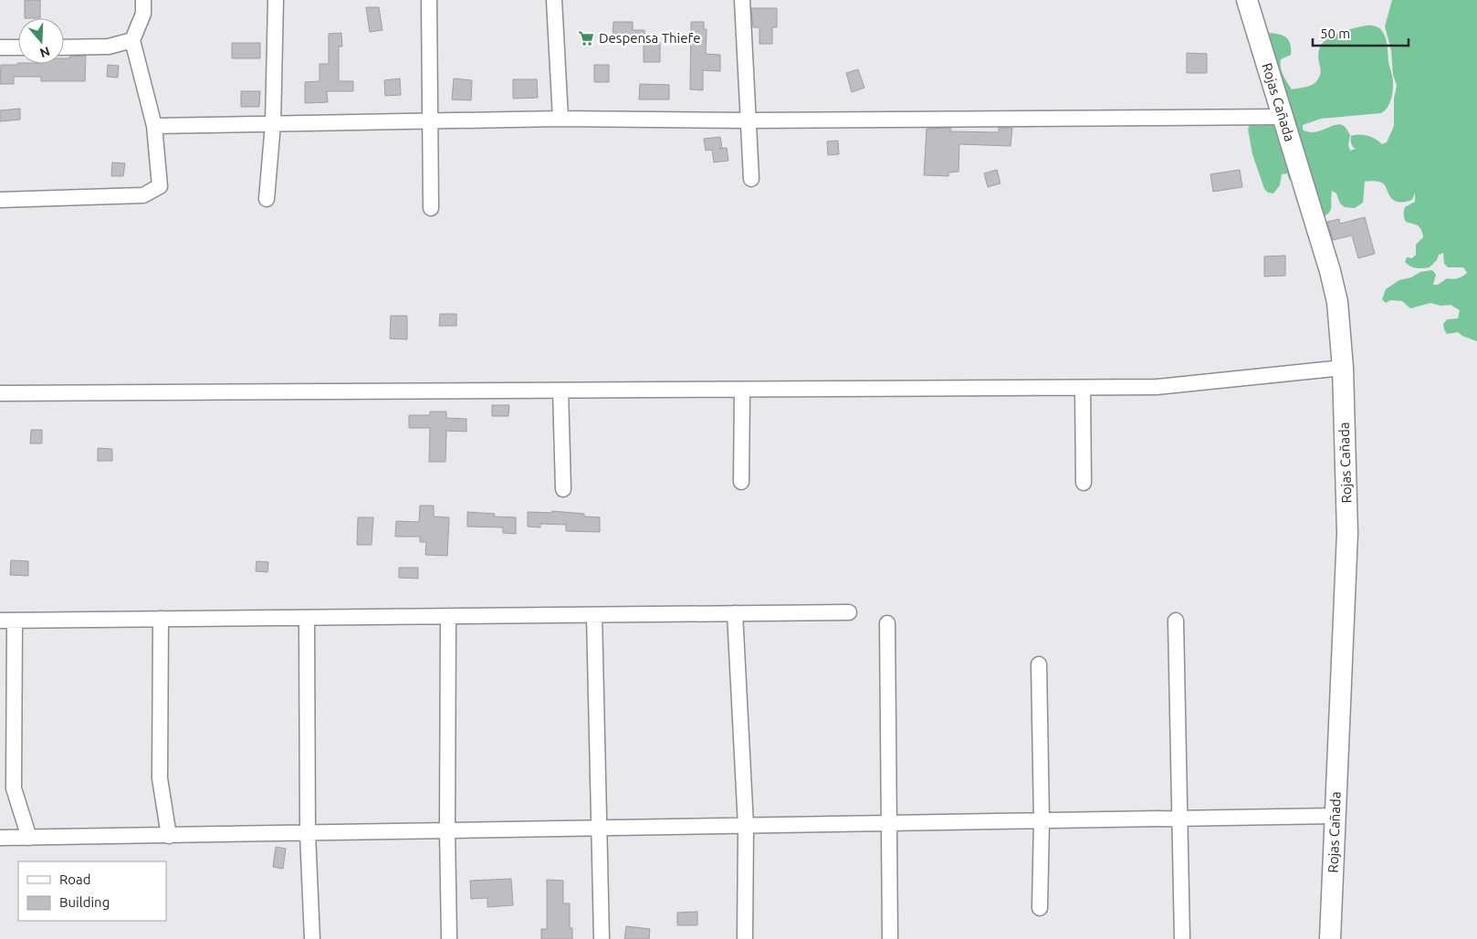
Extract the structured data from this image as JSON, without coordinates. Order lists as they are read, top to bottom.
{
  "streets": {
    "main road": ["Rojas Cañada"]
  },
  "places": {
    "supermarket": ["Despensa Thiefe"]
  },
  "legend": ["Road", "Building"],
  "scale_bar": "50 m",
  "north": "bottom"
}
